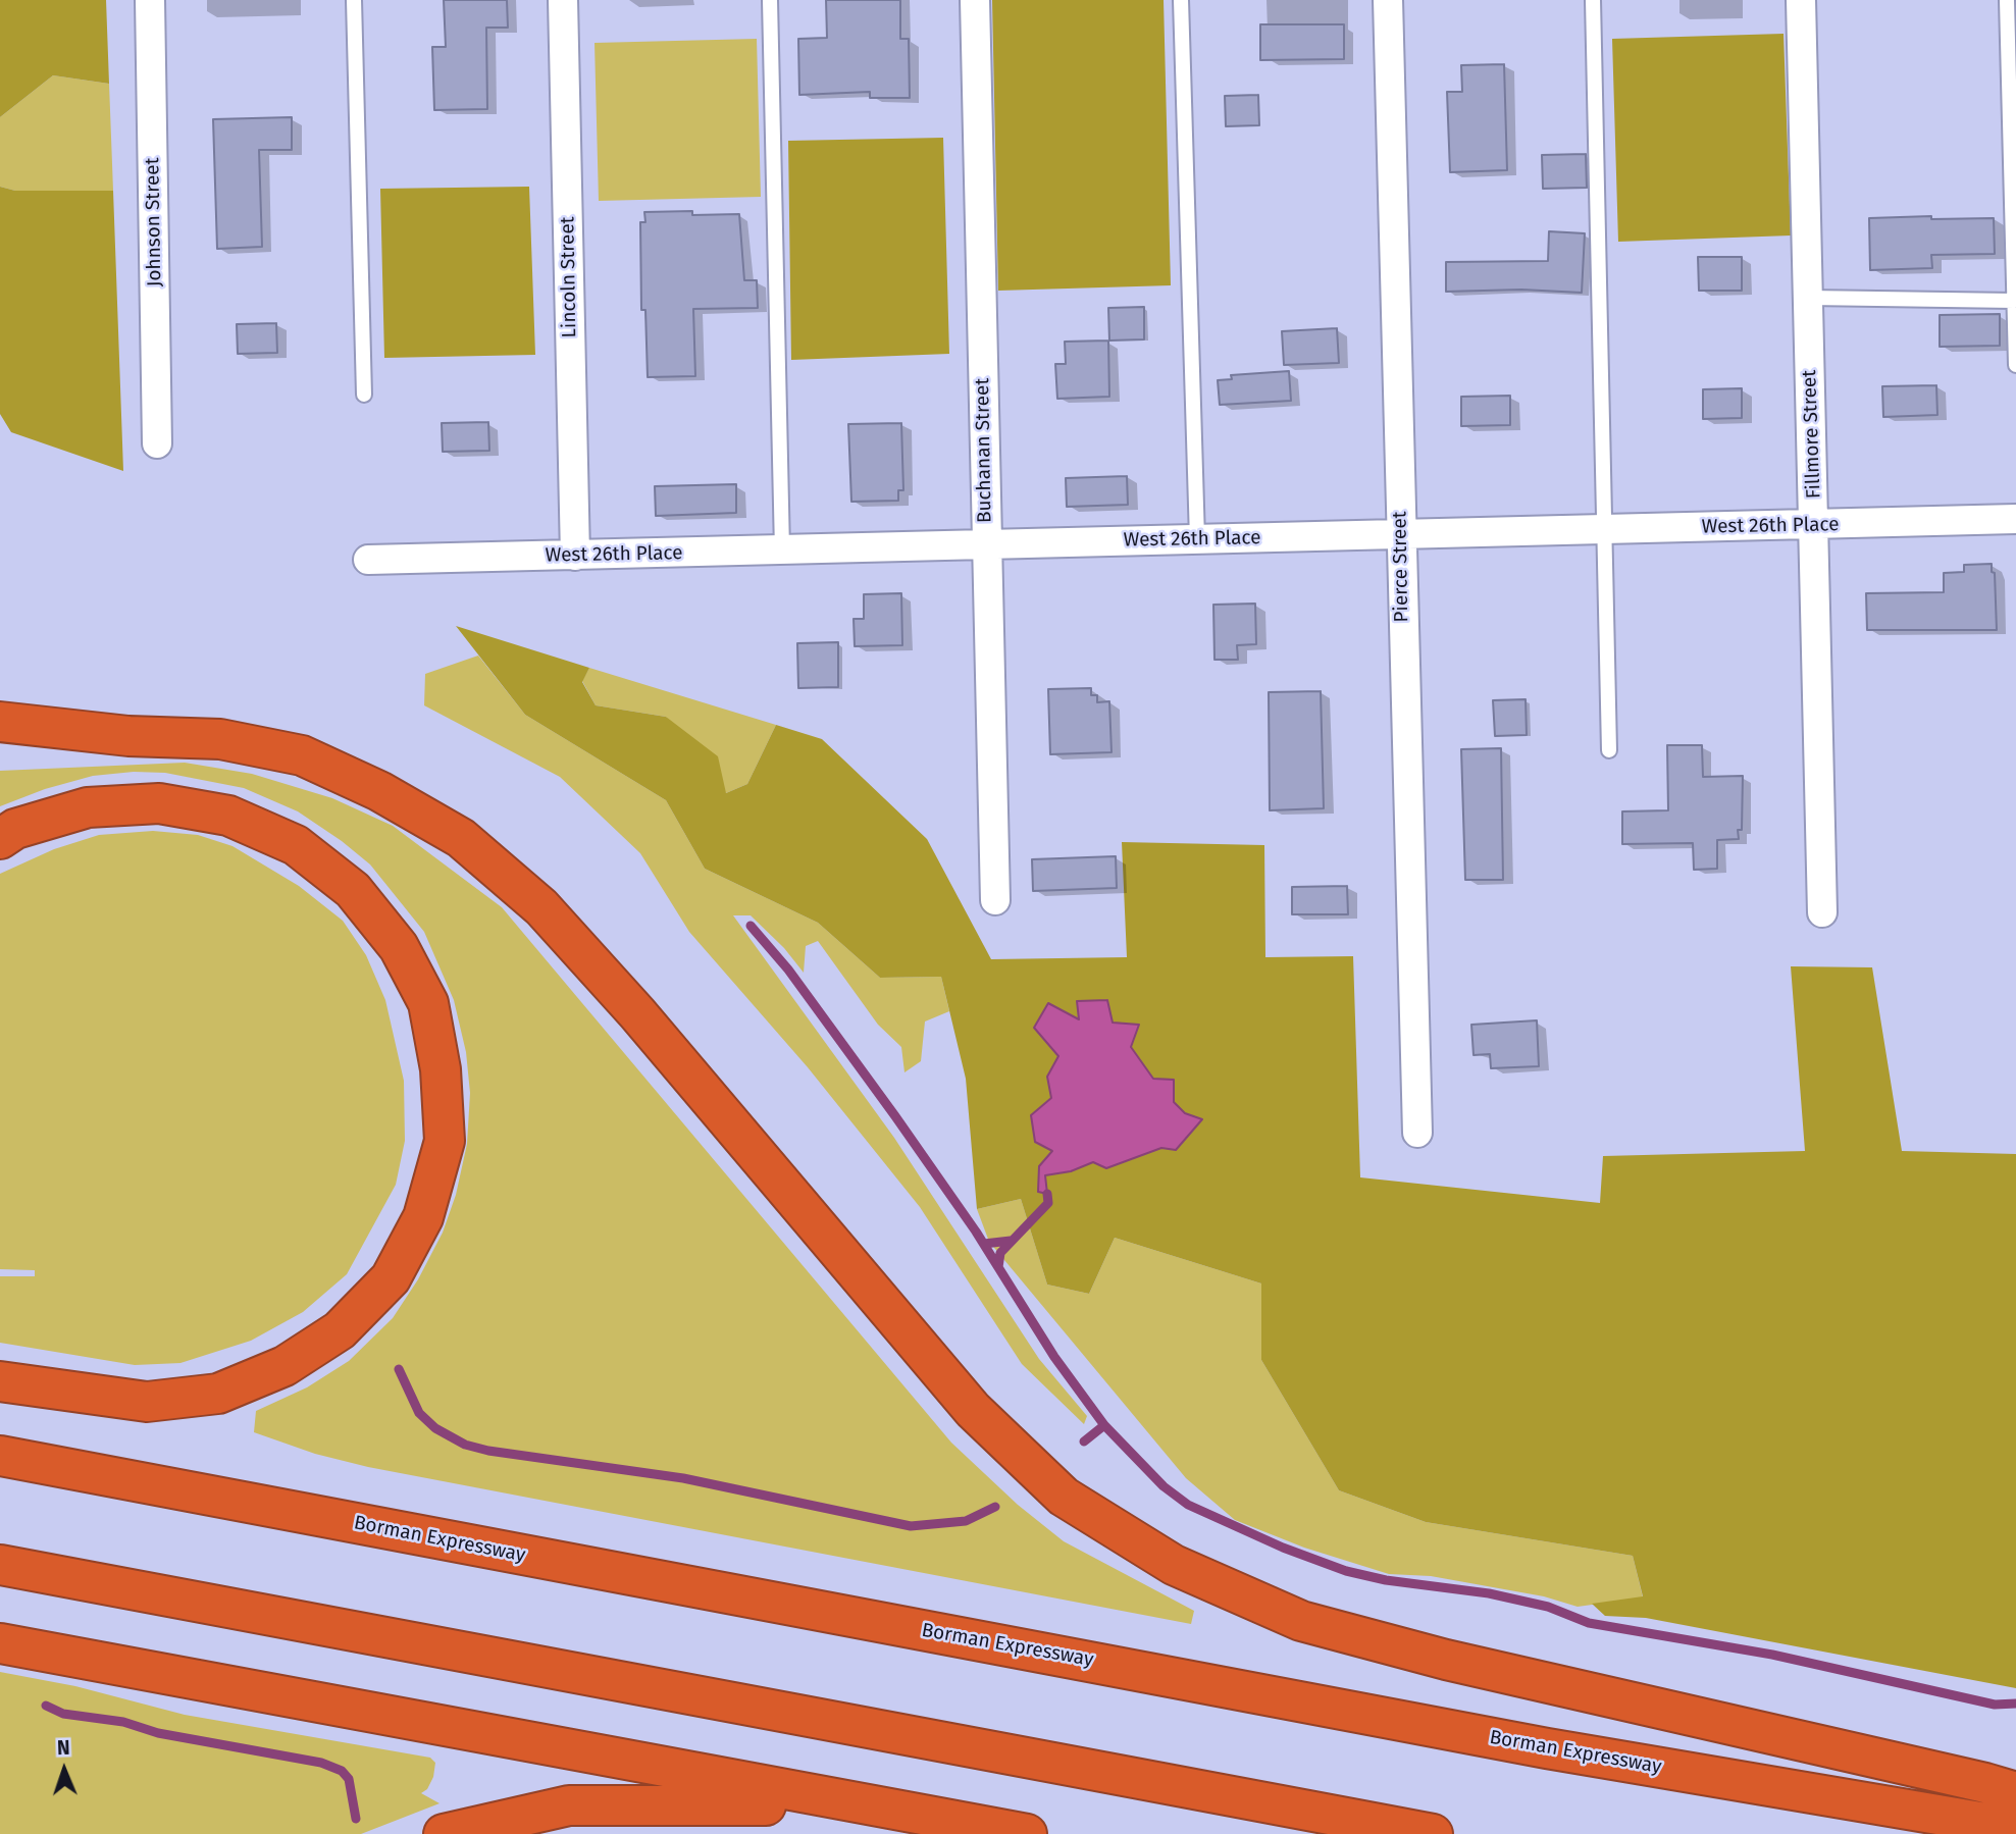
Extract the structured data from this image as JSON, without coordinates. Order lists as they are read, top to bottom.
{
  "streets": {
    "highway": ["Borman Expressway"],
    "street": [
      "Johnson Street",
      "Lincoln Street",
      "Fillmore Street",
      "Buchanan Street",
      "West 26th Place",
      "Pierce Street"
    ]
  },
  "crossings": [
    ["Lincoln Street", "West 26th Place"],
    ["Fillmore Street", "West 26th Place"],
    ["Buchanan Street", "West 26th Place"],
    ["West 26th Place", "Pierce Street"]
  ],
  "north": "top"
}
